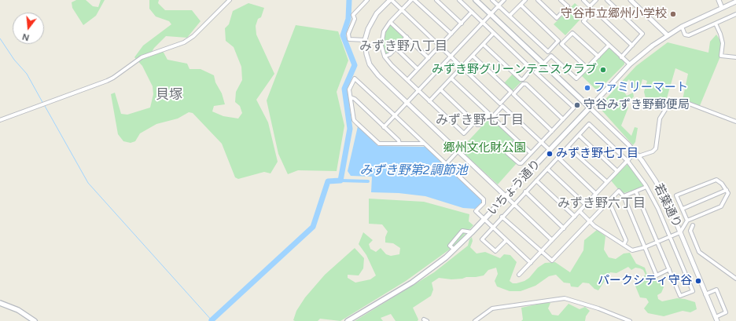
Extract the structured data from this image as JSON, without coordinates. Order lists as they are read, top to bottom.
{
  "streets": {
    "main road": ["いちょう通り"],
    "street": ["若葉通り"]
  },
  "crossings": [
    ["いちょう通り", "若葉通り"]
  ],
  "districts": [
    "みずき野八丁目",
    "貝塚",
    "みずき野七丁目",
    "みずき野六丁目"
  ],
  "water": ["みずき野第2調節池"],
  "parks": ["郷州文化財公園"],
  "places": [
    "守谷市立郷州小学校",
    "みずき野グリーンテニスクラブ",
    "ファミリーマート",
    "守谷みずき野郵便局",
    "みずき野七丁目",
    "パークシティ守谷"
  ],
  "north": "bottom"
}
